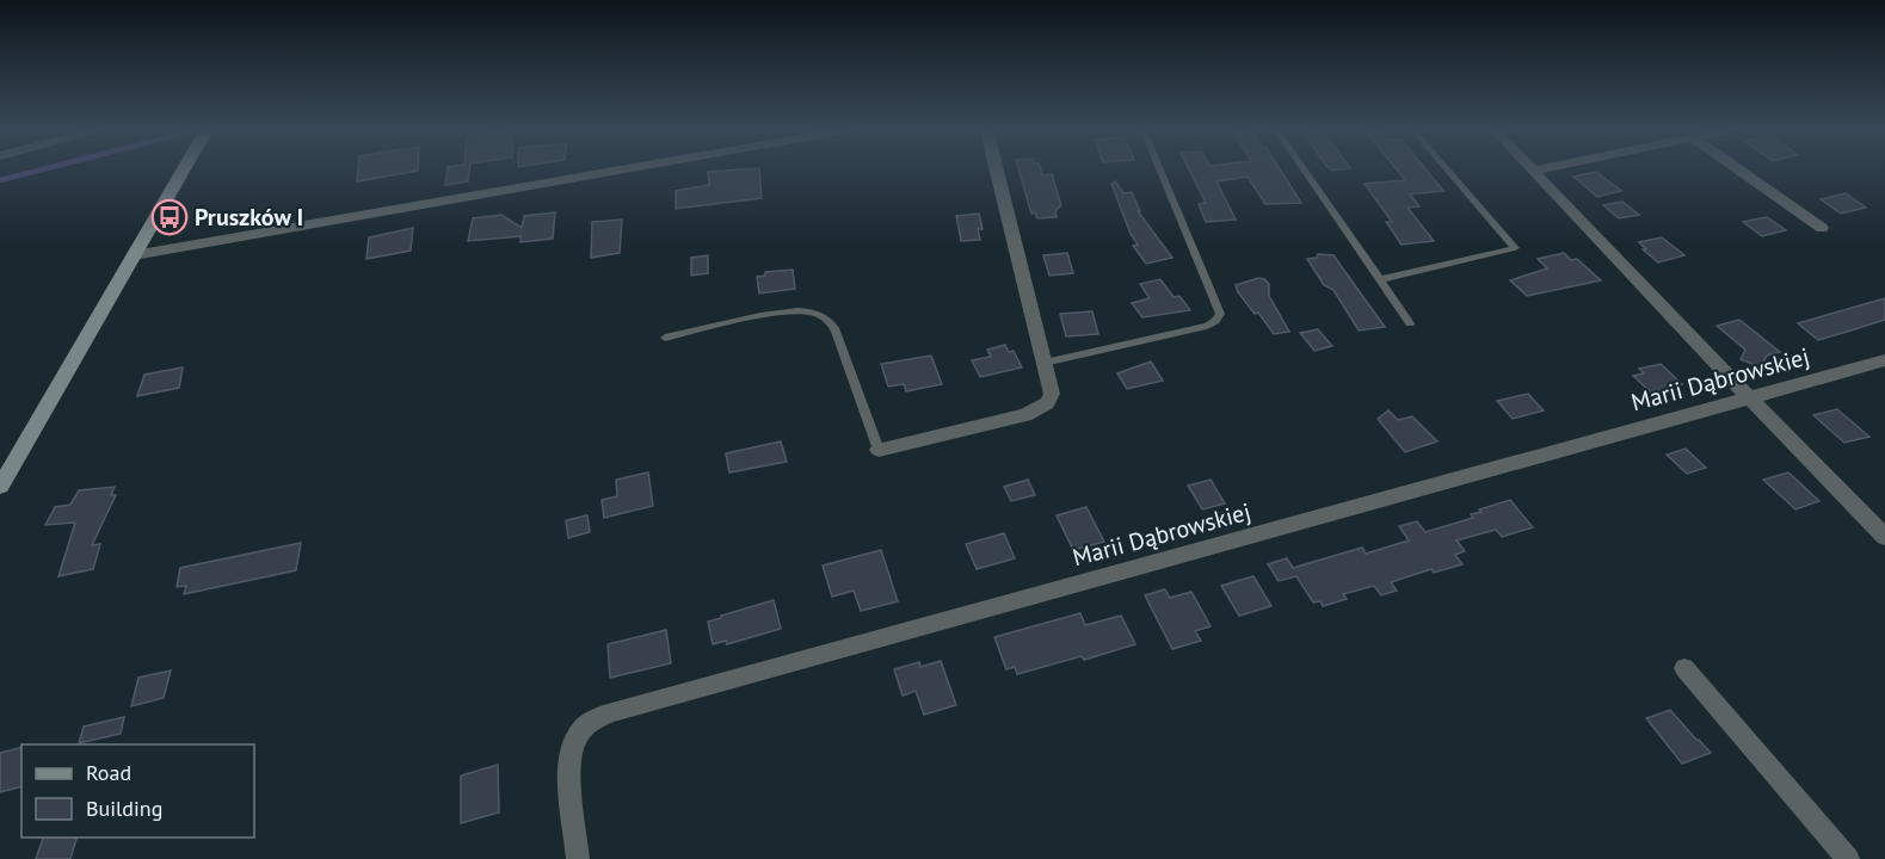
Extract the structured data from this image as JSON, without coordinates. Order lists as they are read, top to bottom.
{
  "streets": {
    "street": ["Marii Dąbrowskiej"]
  },
  "places": {
    "bus stop": ["Pruszków I"]
  },
  "legend": ["Road", "Building"]
}
